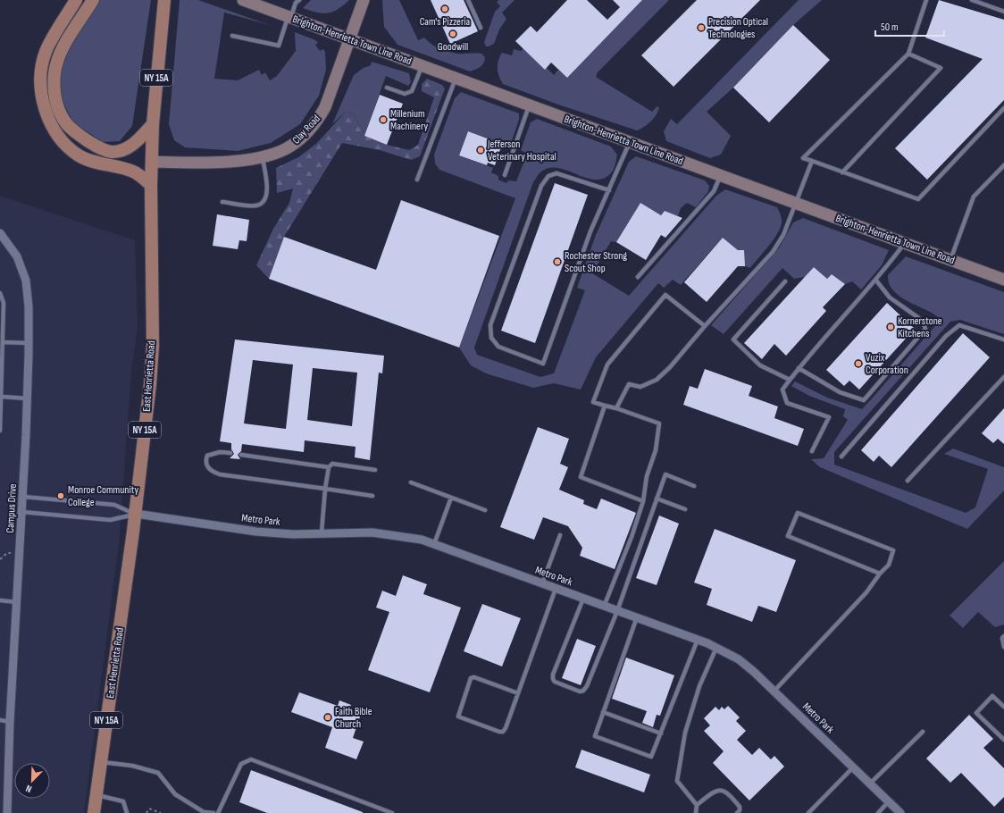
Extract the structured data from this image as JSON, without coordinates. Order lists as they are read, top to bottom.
{
  "streets": {
    "main road": ["NY 15A", "East Henrietta Road"],
    "street": [
      "Brighton-Henrietta Town Line Road",
      "Clay Road",
      "Campus Drive",
      "Metro Park"
    ]
  },
  "crossings": [
    ["Brighton-Henrietta Town Line Road", "Clay Road"],
    ["Clay Road", "East Henrietta Road"],
    ["East Henrietta Road", "Metro Park"]
  ],
  "places": [
    "Cam's Pizzeria",
    "Precision Optical Technologies",
    "Goodwill",
    "Millenium Machinery",
    "Jefferson Veterinary Hospital",
    "Rochester Strong Scout Shop",
    "Kornerstone Kitchens",
    "Vuzix Corporation",
    "Monroe Community College",
    "Faith Bible Church"
  ],
  "scale_bar": "50 m",
  "north": "bottom left"
}
